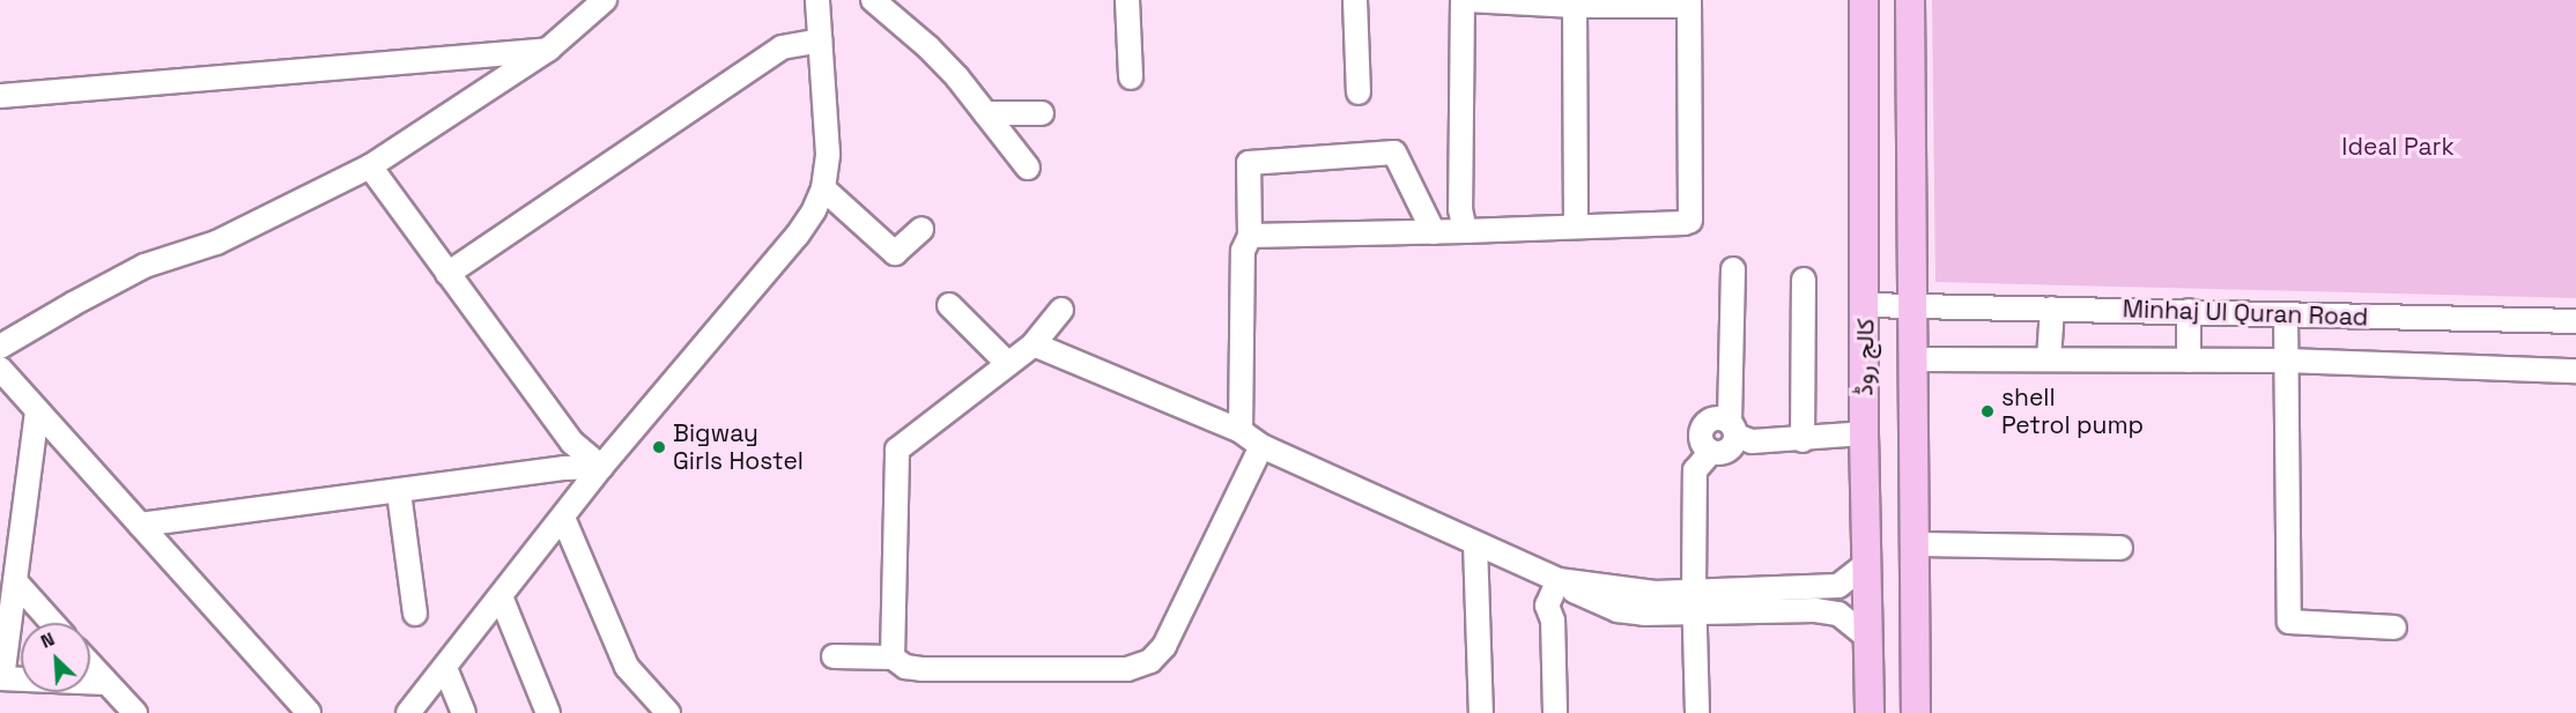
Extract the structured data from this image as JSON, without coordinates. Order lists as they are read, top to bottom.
{
  "streets": {
    "main road": ["کالج روڈ"],
    "street": ["Minhaj Ul Quran Road"]
  },
  "crossings": [
    ["Minhaj Ul Quran Road", "کالج روڈ"]
  ],
  "parks": ["Ideal Park"],
  "places": ["shell Petrol pump", "Bigway Girls Hostel"],
  "north": "top left"
}
